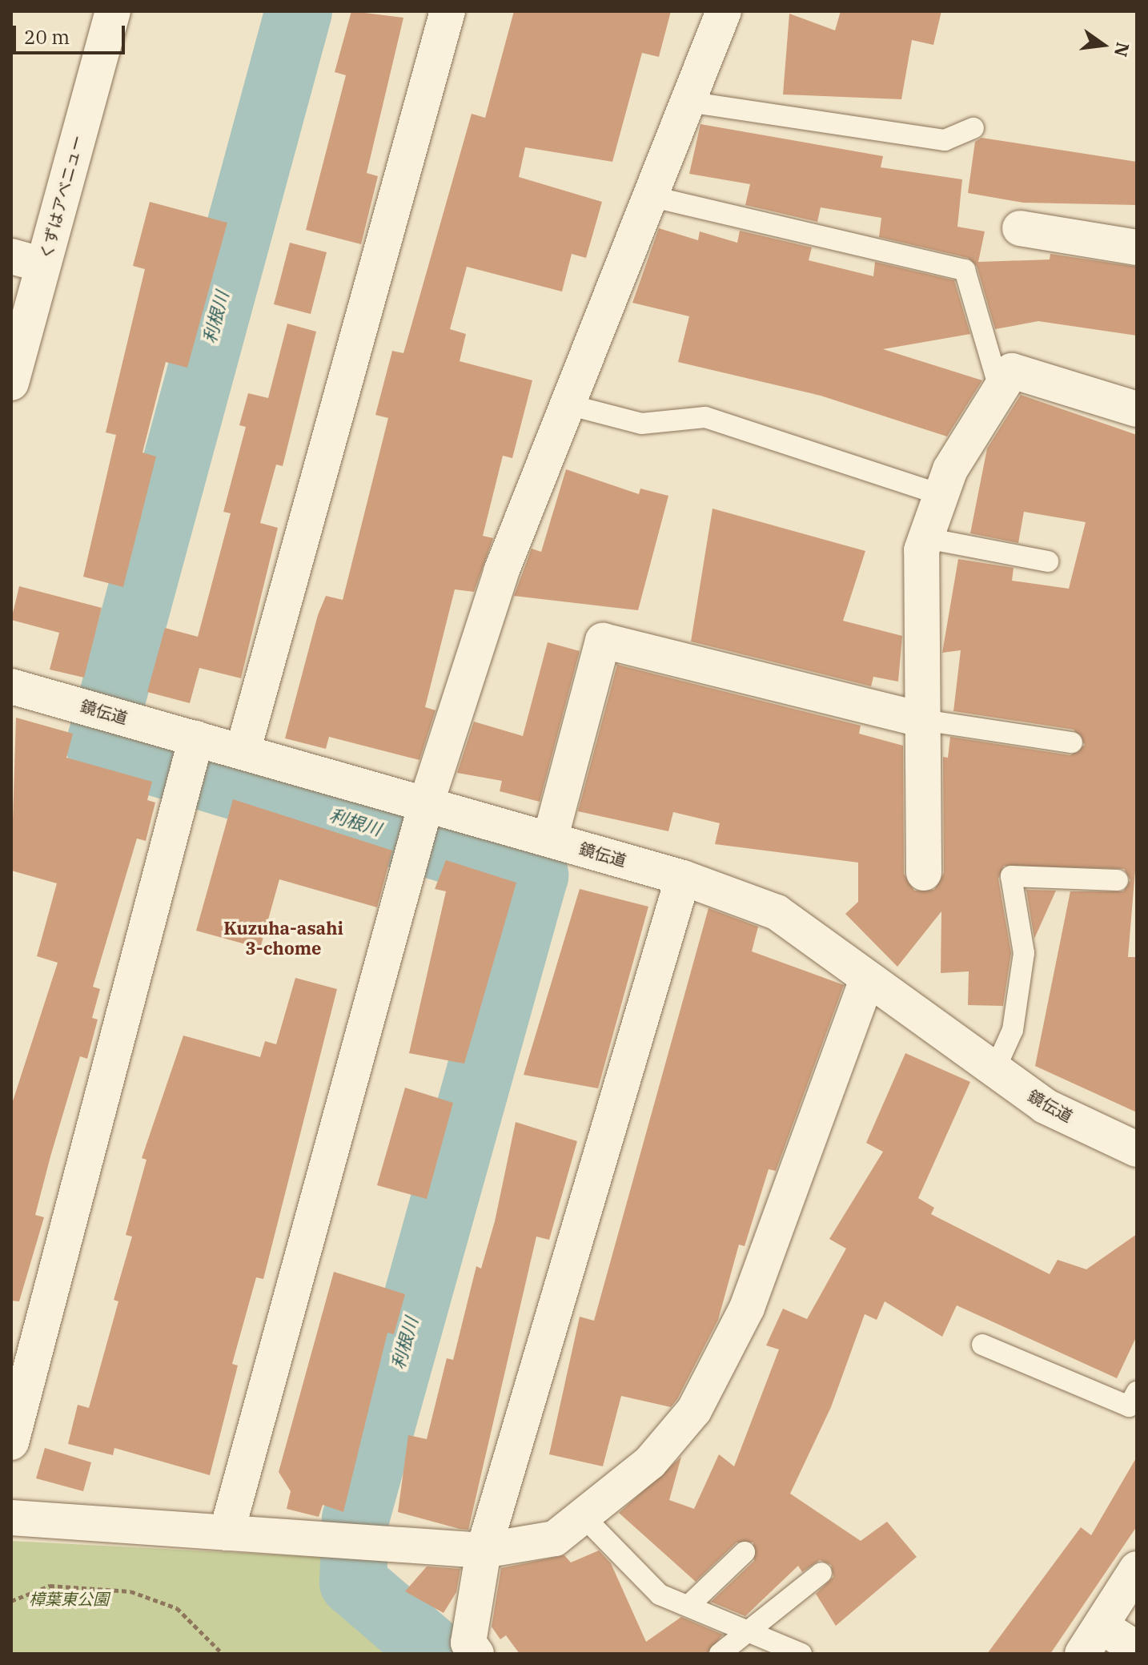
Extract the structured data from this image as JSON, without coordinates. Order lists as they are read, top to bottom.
{
  "streets": {
    "street": ["くずはアベニュー", "鏡伝道"]
  },
  "districts": ["Kuzuha-asahi 3-chome"],
  "water": ["利根川"],
  "parks": ["樟葉東公園"],
  "scale_bar": "20 m",
  "north": "right"
}
